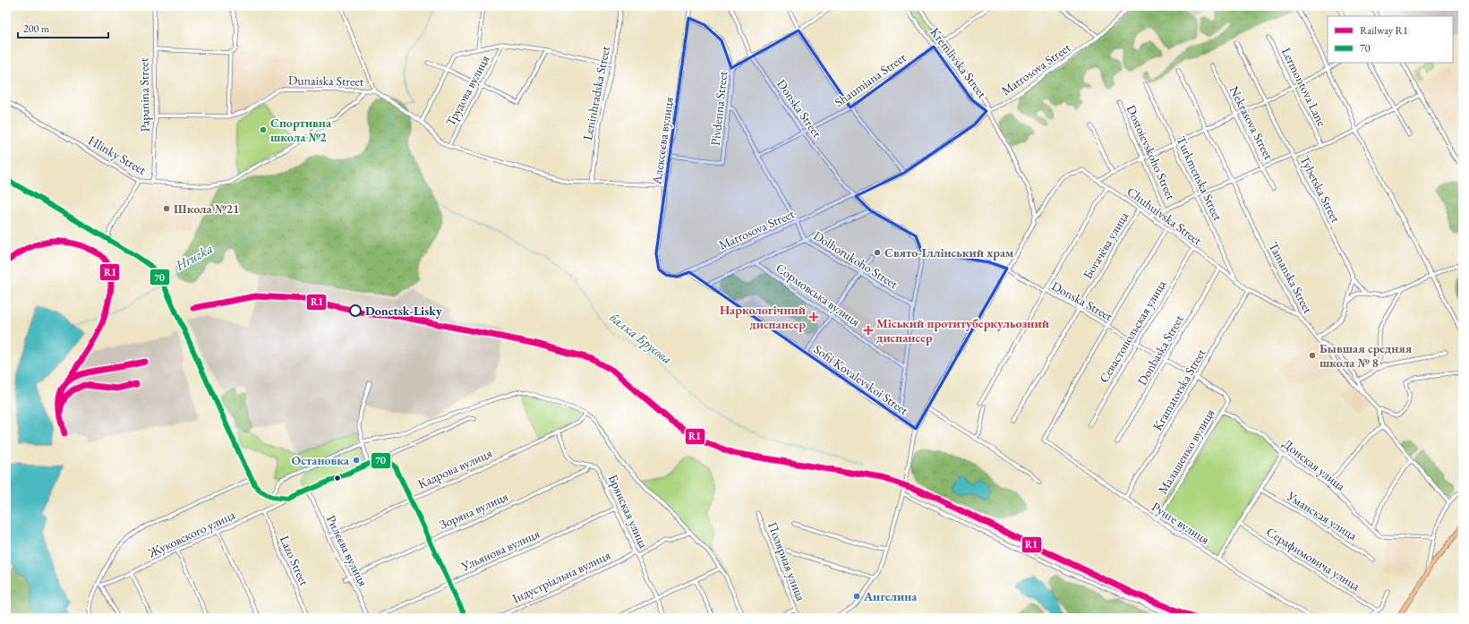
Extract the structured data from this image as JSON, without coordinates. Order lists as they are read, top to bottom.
{
  "streets": {
    "street": [
      "Kremlivska Street",
      "Matrosova Street",
      "Shaumiana Street",
      "Dunaiska Street",
      "Lermontova Lane",
      "Трудова вулиця",
      "Leninhradska Street",
      "Papanina Street",
      "Pivdenna Street",
      "Donska Street",
      "Nekrasova Street",
      "Алексєєва вулиця",
      "Dostoievskoho Street",
      "Hlinky Street",
      "Turkmenska Street",
      "Tybetska Street",
      "Chuhuivska Street",
      "Богачёва улица",
      "Dolhorukoho Street",
      "Tamanska Street",
      "Сормовська вулиця",
      "Севастопольская улица",
      "Donbaska Street",
      "Sofii Kovalevskoi Street",
      "Kramatorska Street",
      "Малашенко вулиця",
      "Донская улица",
      "Кадрова вулиця",
      "Зоряна вулиця",
      "Брянская улица",
      "Уманская улица",
      "Рунге вулиця",
      "Жуковского улица",
      "Ульянова вулиця",
      "Рилєєва вулиця",
      "Серафимовича улица",
      "Lazo Street",
      "Полярная улица",
      "Індустріальна вулиця"
    ]
  },
  "crossings": [
    ["Kremlivska Street", "Matrosova Street"],
    ["Kremlivska Street", "Shaumiana Street"],
    ["Kremlivska Street", "Donska Street"],
    ["Kremlivska Street", "Chuhuivska Street"],
    ["Matrosova Street", "Donska Street"],
    ["Matrosova Street", "Алексєєва вулиця"],
    ["Matrosova Street", "Dolhorukoho Street"],
    ["Matrosova Street", "Sofii Kovalevskoi Street"],
    ["Shaumiana Street", "Donska Street"],
    ["Dunaiska Street", "Papanina Street"],
    ["Dunaiska Street", "Hlinky Street"],
    ["Papanina Street", "Hlinky Street"],
    ["Pivdenna Street", "Donska Street"],
    ["Pivdenna Street", "Алексєєва вулиця"],
    ["Donska Street", "Богачёва улица"],
    ["Donska Street", "Севастопольская улица"],
    ["Donska Street", "Donbaska Street"],
    ["Donska Street", "Kramatorska Street"],
    ["Donska Street", "Малашенко вулиця"],
    ["Donska Street", "Рунге вулиця"],
    ["Turkmenska Street", "Chuhuivska Street"],
    ["Chuhuivska Street", "Богачёва улица"],
    ["Chuhuivska Street", "Tamanska Street"],
    ["Chuhuivska Street", "Севастопольская улица"],
    ["Chuhuivska Street", "Donbaska Street"],
    ["Chuhuivska Street", "Kramatorska Street"],
    ["Kramatorska Street", "Рунге вулиця"],
    ["Малашенко вулиця", "Донская улица"],
    ["Малашенко вулиця", "Рунге вулиця"],
    ["Кадрова вулиця", "Брянская улица"],
    ["Кадрова вулиця", "Рилєєва вулиця"],
    ["Зоряна вулиця", "Брянская улица"],
    ["Зоряна вулиця", "Рилєєва вулиця"],
    ["Брянская улица", "Ульянова вулиця"],
    ["Брянская улица", "Індустріальна вулиця"],
    ["Жуковского улица", "Рилєєва вулиця"],
    ["Жуковского улица", "Lazo Street"]
  ],
  "water": ["Hruzka", "балка Брусова"],
  "places": {
    "other": [
      "Спортивна школа №2",
      "Школа №21",
      "Свято-Іллінський храм",
      "Donetsk-Lisky",
      "Бывшая средняя школа № 8",
      "Остановка",
      "Ангелина"
    ],
    "health": ["Наркологічний диспансер", "Міський протитуберкульозний диспансер"]
  },
  "lines": ["transit line 70", "rail line R1"],
  "legend": ["Railway R1", "70"],
  "scale_bar": "200 m"
}
